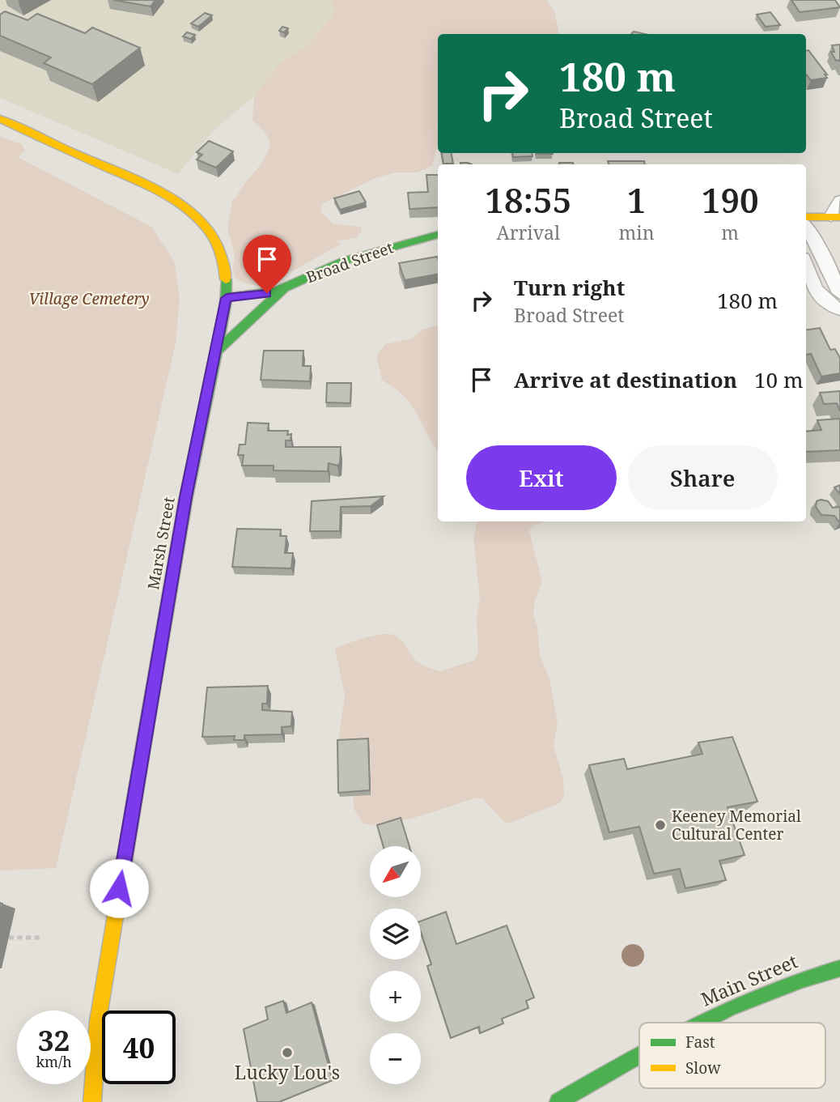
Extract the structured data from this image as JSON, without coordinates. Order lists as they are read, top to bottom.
{
  "streets": {
    "street": ["Broad Street", "Marsh Street", "Main Street"]
  },
  "crossings": [
    ["Broad Street", "Marsh Street"]
  ],
  "parks": ["Village Cemetery"],
  "places": ["Keeney Memorial Cultural Center", "Lucky Lou's"],
  "legend": ["Fast", "Slow"],
  "north": "bottom left",
  "page": {
    "turn": ["180 m", "Broad Street"],
    "eta": [
      "18:55",
      "Arrival",
      "1",
      "min",
      "190",
      "m"
    ],
    "list": [
      {
        "name": "Turn right",
        "note": "Broad Street",
        "value": "180 m"
      },
      {
        "name": "Arrive at destination",
        "value": "10 m"
      }
    ],
    "buttons": ["Exit", "Share"],
    "map_buttons": ["+", "−"],
    "speed": "32 km/h",
    "limit": "40"
  }
}
